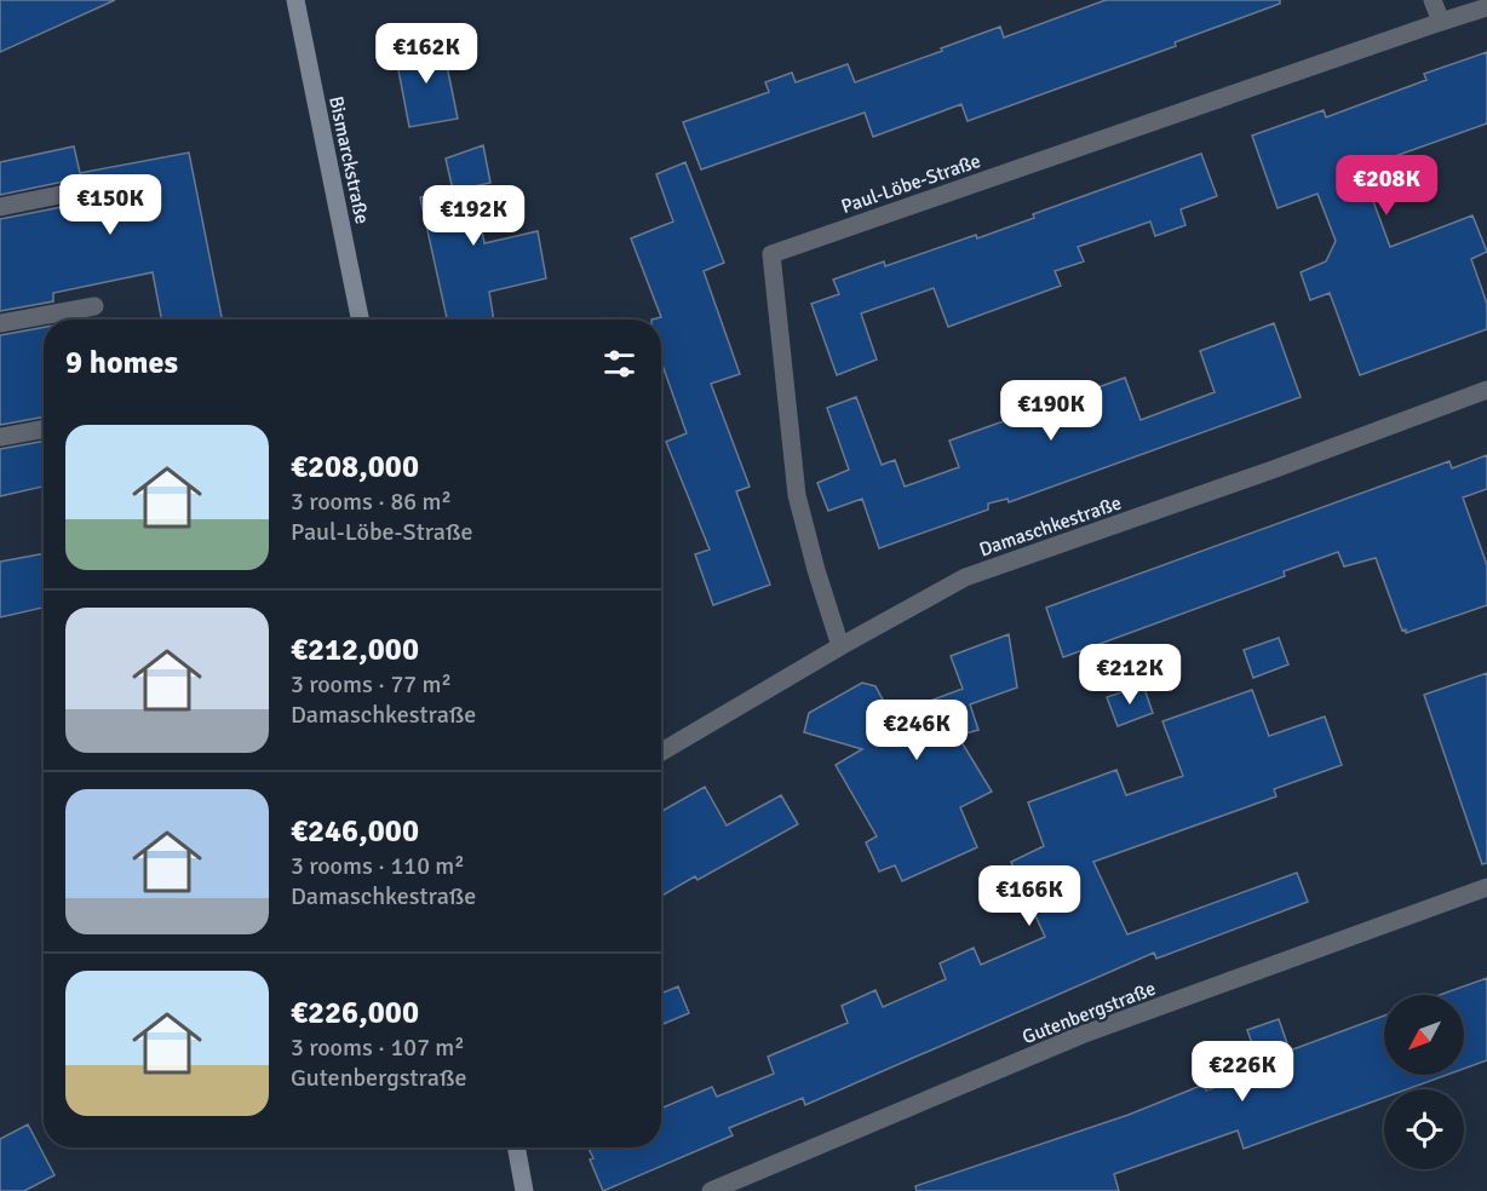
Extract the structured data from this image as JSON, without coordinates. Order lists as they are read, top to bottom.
{
  "streets": {
    "main road": ["Bismarckstraße"],
    "street": ["Paul-Löbe-Straße", "Damaschkestraße", "Gutenbergstraße"]
  },
  "crossings": [
    ["Paul-Löbe-Straße", "Damaschkestraße"]
  ],
  "north": "bottom left",
  "page": {
    "price": [
      "€162K",
      "€208K",
      "€150K",
      "€192K",
      "€190K",
      "€212K",
      "€246K",
      "€166K",
      "€226K"
    ],
    "heading": "9 homes",
    "list": [
      {
        "name": "€208,000",
        "note": "3 rooms · 86 m² · Paul-Löbe-Straße"
      },
      {
        "name": "€212,000",
        "note": "3 rooms · 77 m² · Damaschkestraße"
      },
      {
        "name": "€246,000",
        "note": "3 rooms · 110 m² · Damaschkestraße"
      },
      {
        "name": "€226,000",
        "note": "3 rooms · 107 m² · Gutenbergstraße"
      }
    ]
  }
}
